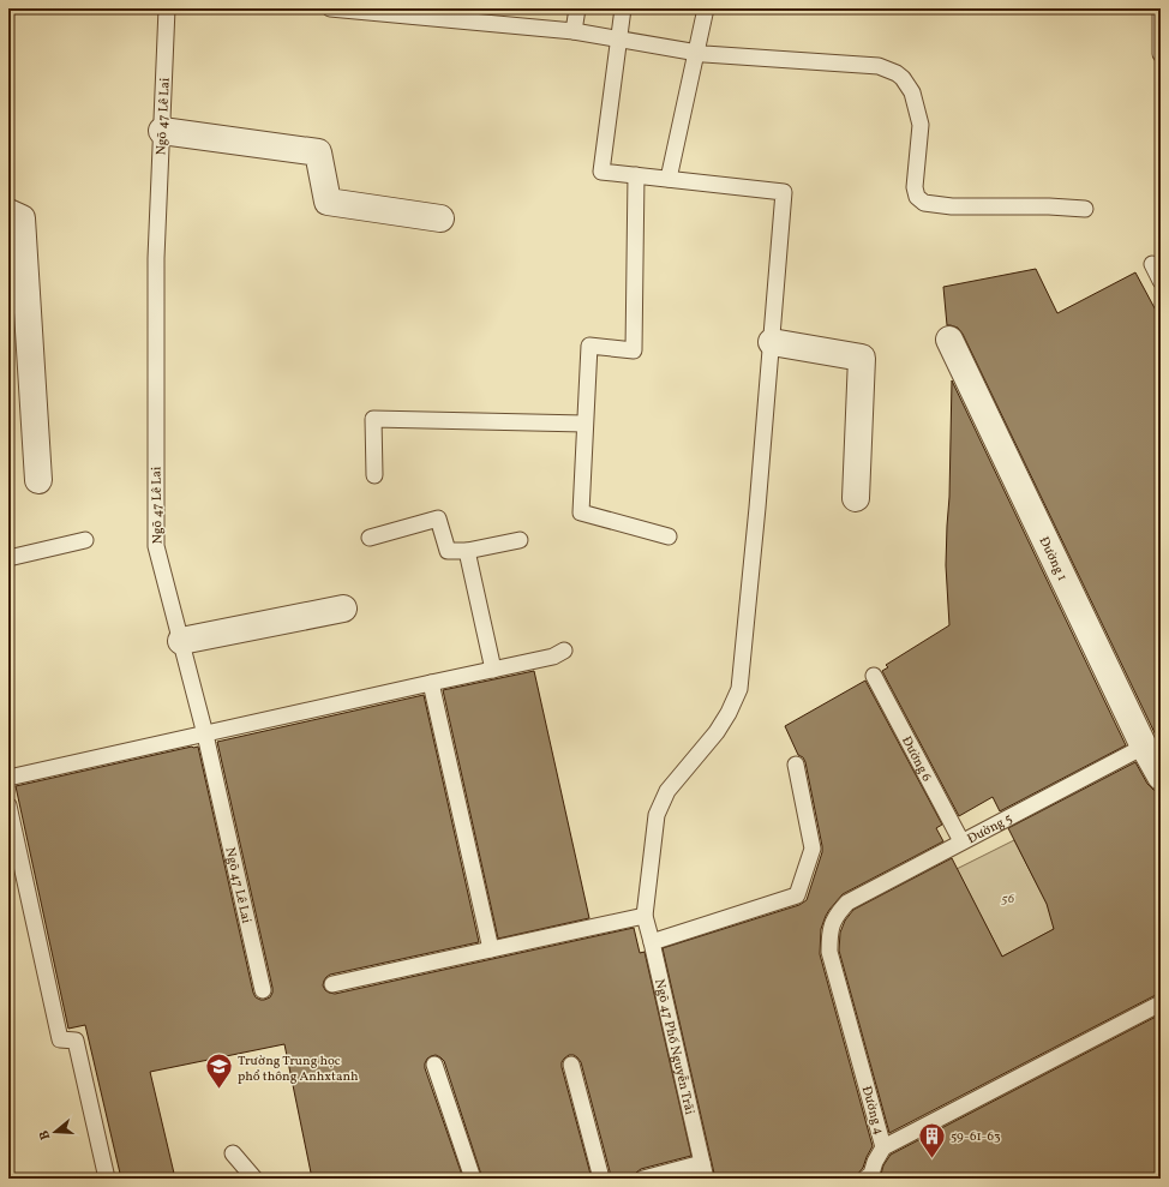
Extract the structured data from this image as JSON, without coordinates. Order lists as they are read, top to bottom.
{
  "streets": {
    "street": ["Đường 1"],
    "lane": [
      "Ngõ 47 Lê Lai",
      "Đường 6",
      "Đường 5",
      "Ngõ 47 Phố Nguyễn Trãi",
      "Đường 4"
    ]
  },
  "crossings": [
    ["Đường 1", "Đường 5"],
    ["Đường 6", "Đường 5"],
    ["Đường 5", "Đường 4"]
  ],
  "parks": ["56"],
  "places": {
    "school or university": ["Trường Trung học phổ thông Anhxtanh"],
    "building": ["59-61-63"]
  },
  "north": "left"
}
